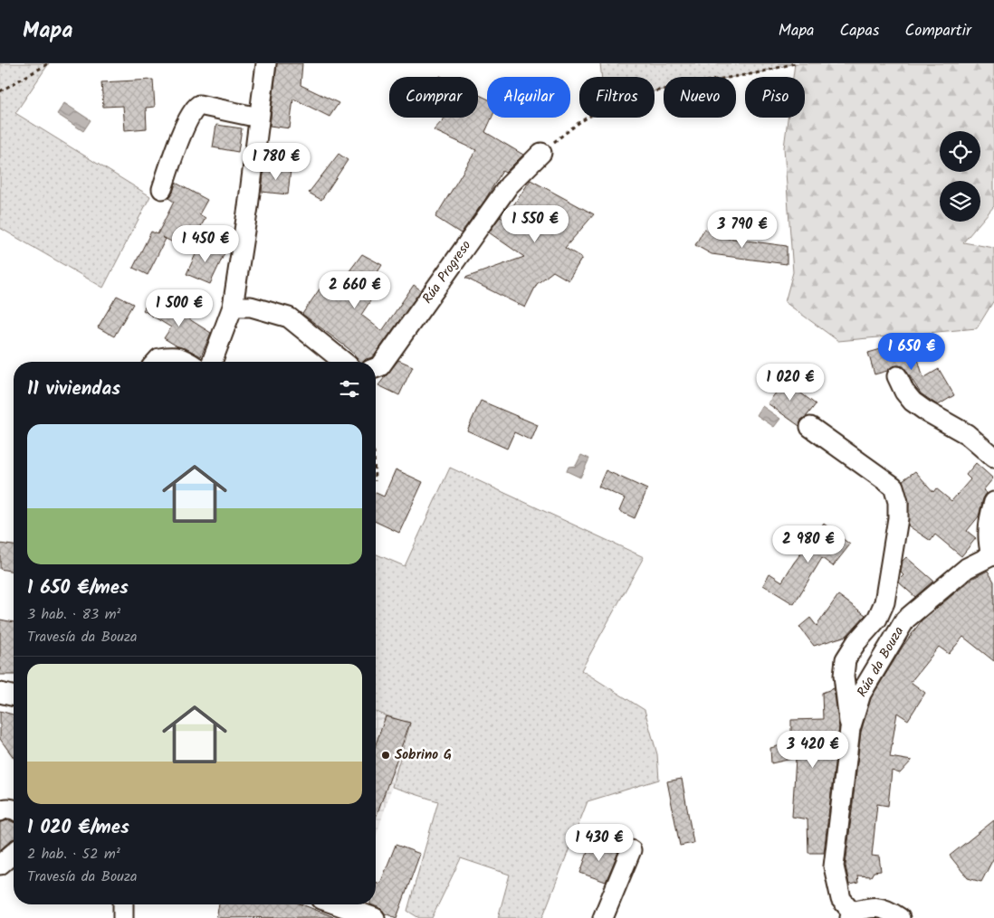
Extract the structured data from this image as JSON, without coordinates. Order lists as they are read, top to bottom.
{
  "streets": {
    "street": ["Rúa Progreso", "Rúa da Bouza"]
  },
  "places": ["Sobrino G"],
  "page": {
    "header": "Mapa",
    "nav": ["Mapa", "Capas", "Compartir"],
    "chip": [
      "Comprar",
      "Alquilar",
      "Filtros",
      "Nuevo",
      "Piso"
    ],
    "price": [
      "1 780 €",
      "1 550 €",
      "3 790 €",
      "1 450 €",
      "2 660 €",
      "1 500 €",
      "1 650 €",
      "1 020 €",
      "2 980 €",
      "3 420 €",
      "1 430 €"
    ],
    "heading": "11 viviendas",
    "list": [
      {
        "name": "1 650 €/mes",
        "note": "3 hab. · 83 m² · Travesía da Bouza"
      },
      {
        "name": "1 020 €/mes",
        "note": "2 hab. · 52 m² · Travesía da Bouza"
      }
    ]
  }
}
